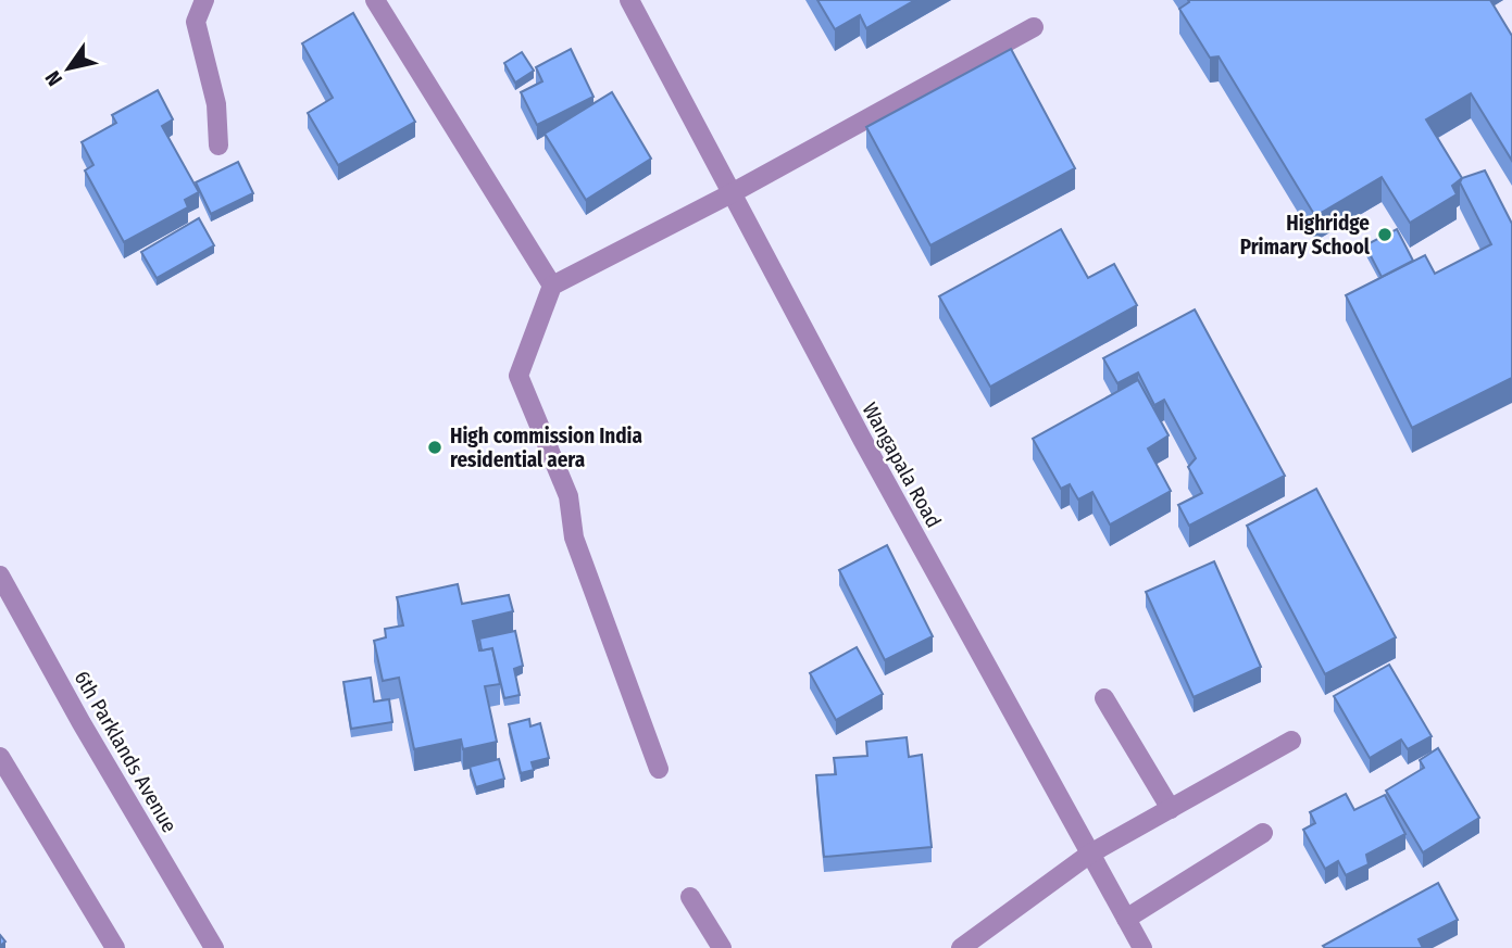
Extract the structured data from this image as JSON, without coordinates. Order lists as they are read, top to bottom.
{
  "streets": {
    "street": ["Wangapala Road", "6th Parklands Avenue"]
  },
  "places": ["Highridge Primary School", "High commission India residential aera"],
  "north": "bottom left"
}
